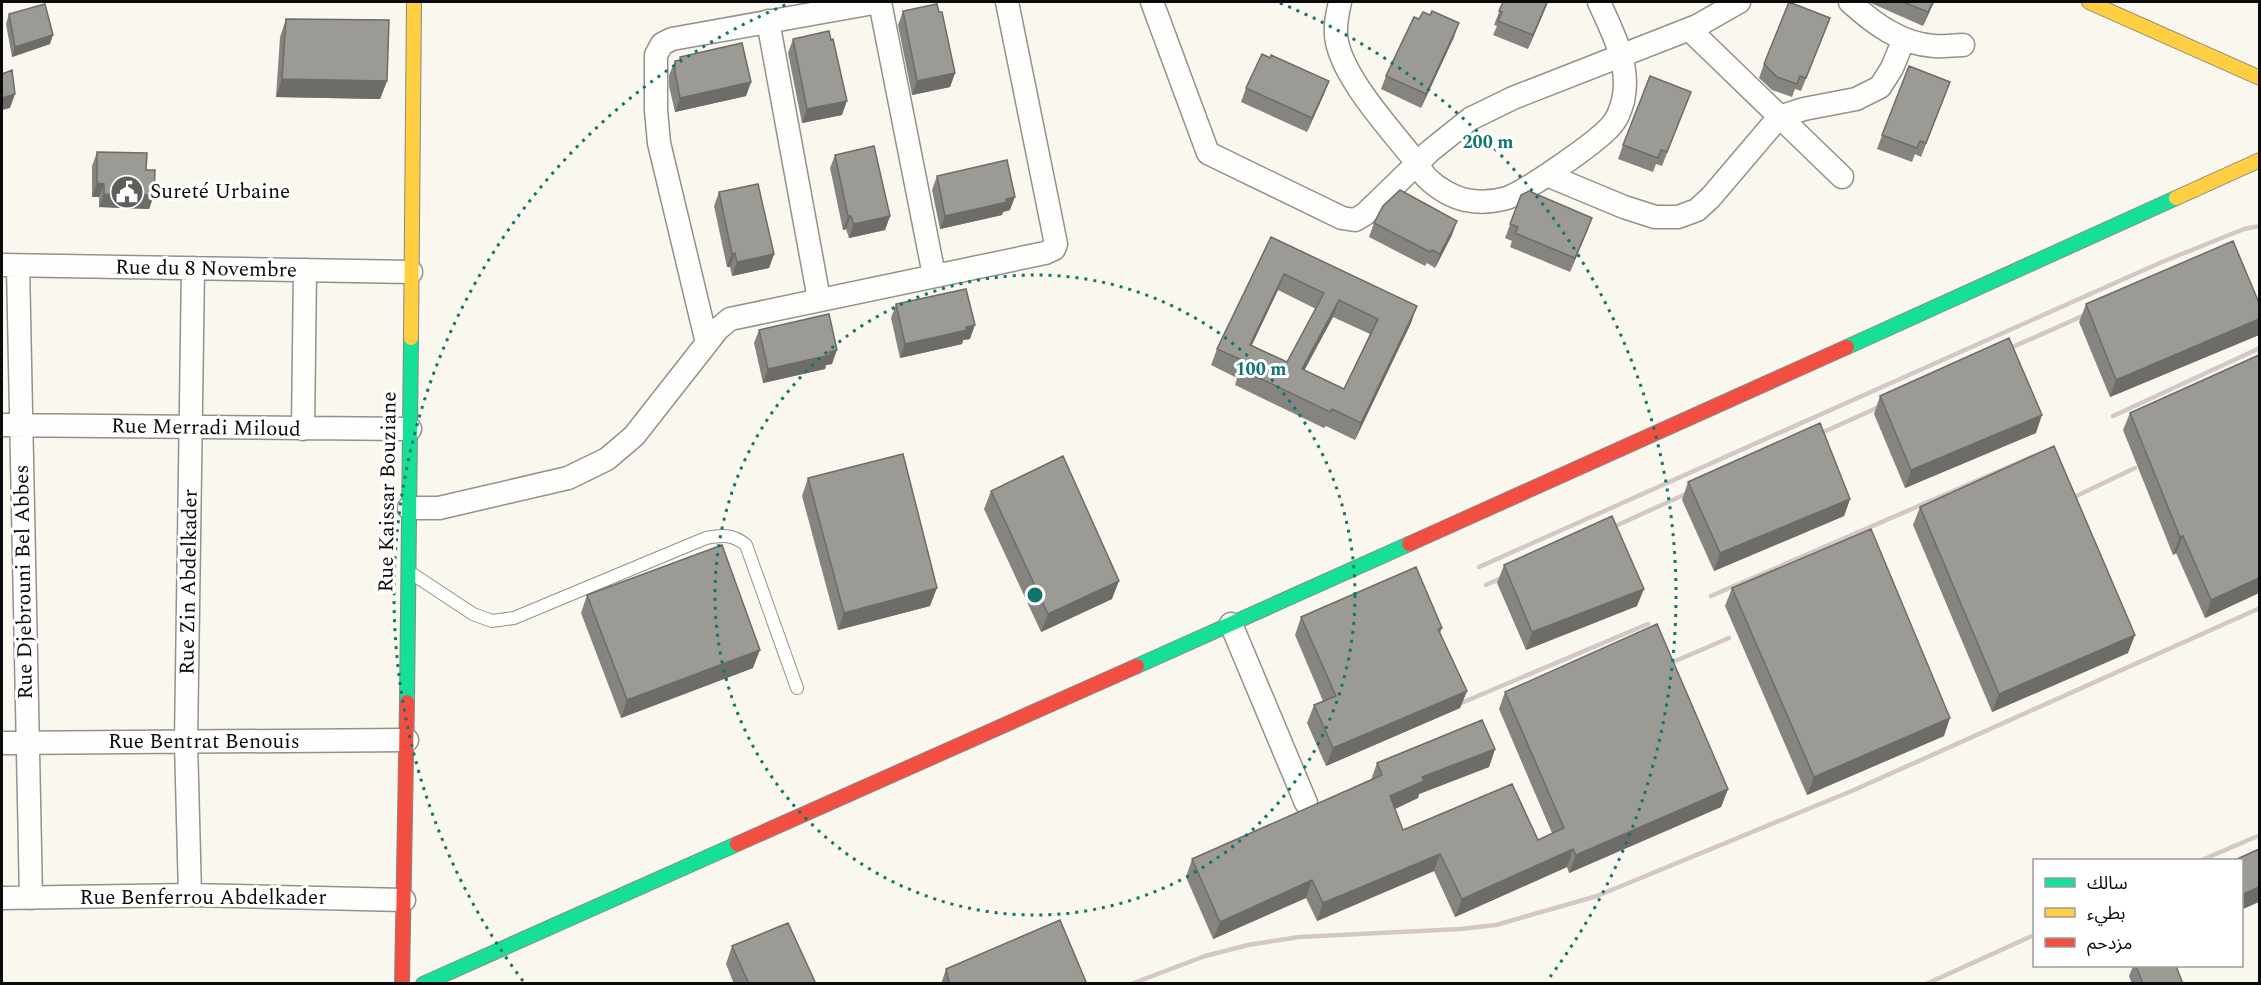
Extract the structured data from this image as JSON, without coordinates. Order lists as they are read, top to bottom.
{
  "streets": {
    "street": [
      "Rue du 8 Novembre",
      "Rue Merradi Miloud",
      "Rue Kaissar Bouziane",
      "Rue Djebrouni Bel Abbes",
      "Rue Zin Abdelkader",
      "Rue Bentrat Benouis",
      "Rue Benferrou Abdelkader"
    ]
  },
  "crossings": [
    ["Rue du 8 Novembre", "Rue Kaissar Bouziane"],
    ["Rue du 8 Novembre", "Rue Djebrouni Bel Abbes"],
    ["Rue du 8 Novembre", "Rue Zin Abdelkader"],
    ["Rue Merradi Miloud", "Rue Kaissar Bouziane"],
    ["Rue Merradi Miloud", "Rue Djebrouni Bel Abbes"],
    ["Rue Merradi Miloud", "Rue Zin Abdelkader"],
    ["Rue Kaissar Bouziane", "Rue Bentrat Benouis"],
    ["Rue Kaissar Bouziane", "Rue Benferrou Abdelkader"],
    ["Rue Djebrouni Bel Abbes", "Rue Bentrat Benouis"],
    ["Rue Djebrouni Bel Abbes", "Rue Benferrou Abdelkader"],
    ["Rue Zin Abdelkader", "Rue Bentrat Benouis"],
    ["Rue Zin Abdelkader", "Rue Benferrou Abdelkader"]
  ],
  "places": {
    "public building": ["Sureté Urbaine"]
  },
  "legend": ["سالك", "بطيء", "مزدحم"],
  "rings": ["200 m", "100 m"]
}
